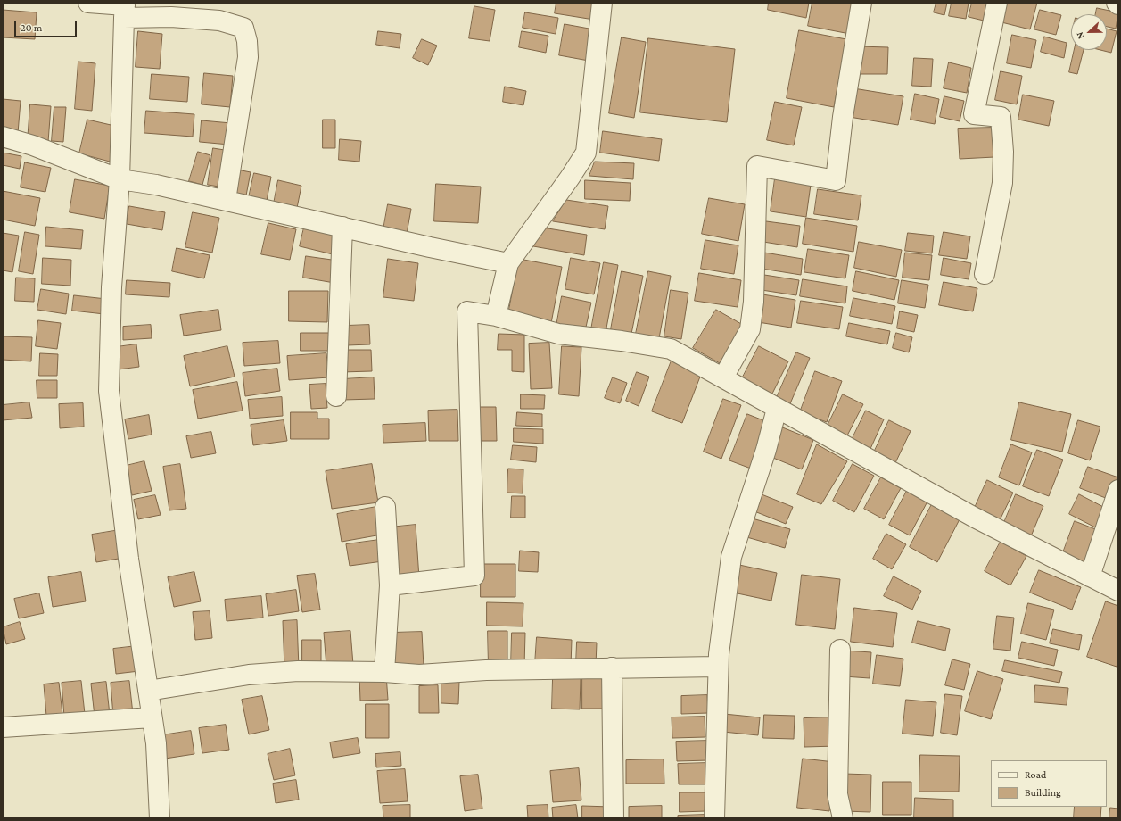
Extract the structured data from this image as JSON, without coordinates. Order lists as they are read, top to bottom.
{
  "legend": ["Road", "Building"],
  "scale_bar": "20 m",
  "north": "left"
}
